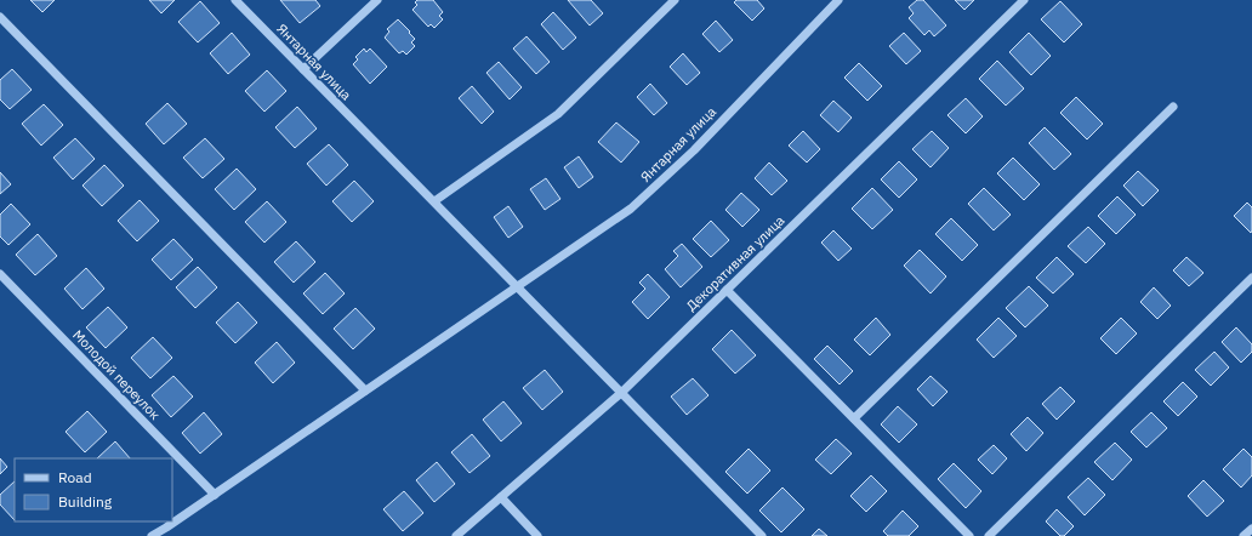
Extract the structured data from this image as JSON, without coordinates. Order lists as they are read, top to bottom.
{
  "streets": {
    "street": ["Янтарная улица", "Декоративная улица", "Молодой переулок"]
  },
  "crossings": [
    ["Янтарная улица", "Декоративная улица"]
  ],
  "legend": ["Road", "Building"]
}
